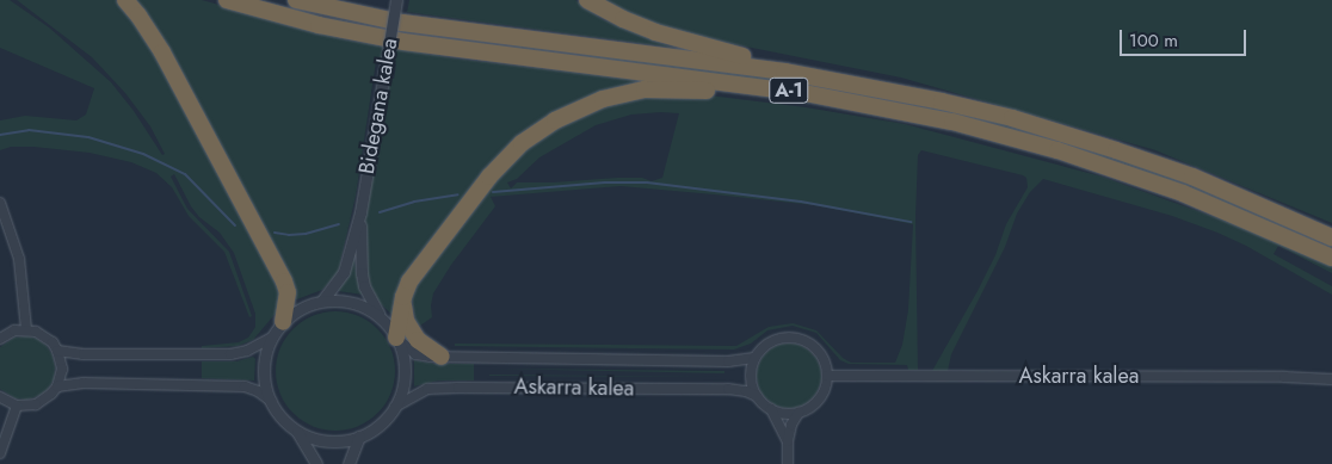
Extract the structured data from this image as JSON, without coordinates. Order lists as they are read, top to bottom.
{
  "streets": {
    "highway": ["A-1"],
    "street": ["Bidegana kalea", "Askarra kalea"]
  },
  "crossings": [
    ["Bidegana kalea", "Askarra kalea"]
  ],
  "scale_bar": "100 m"
}
